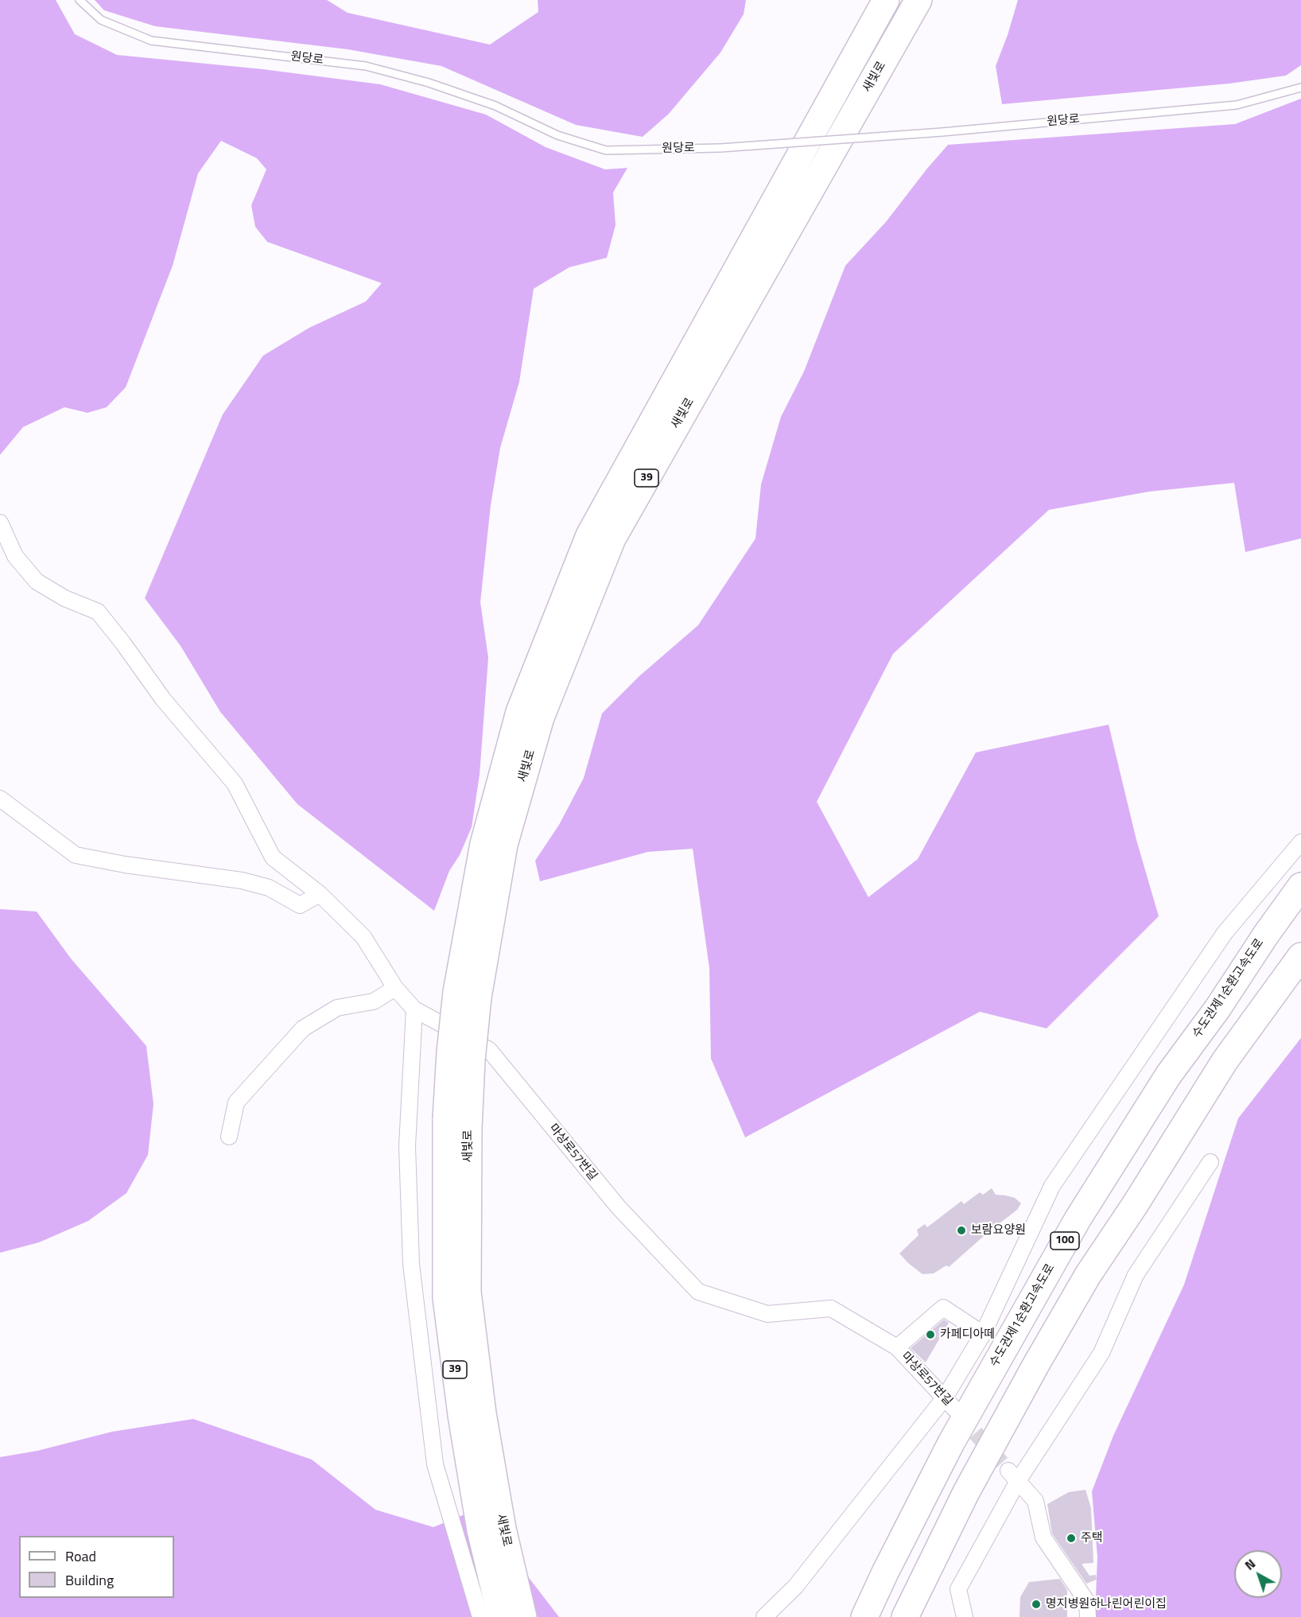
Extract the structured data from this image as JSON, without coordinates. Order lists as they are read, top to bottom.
{
  "streets": {
    "highway": [
      "새빛로",
      "39",
      "수도권제1순환고속도로",
      "100"
    ],
    "street": ["마상로57번길"],
    "lane": ["원당로"]
  },
  "places": [
    "보람요양원",
    "카페디아떼",
    "주택",
    "명지병원하나린어린이집"
  ],
  "legend": ["Road", "Building"],
  "north": "top left"
}
